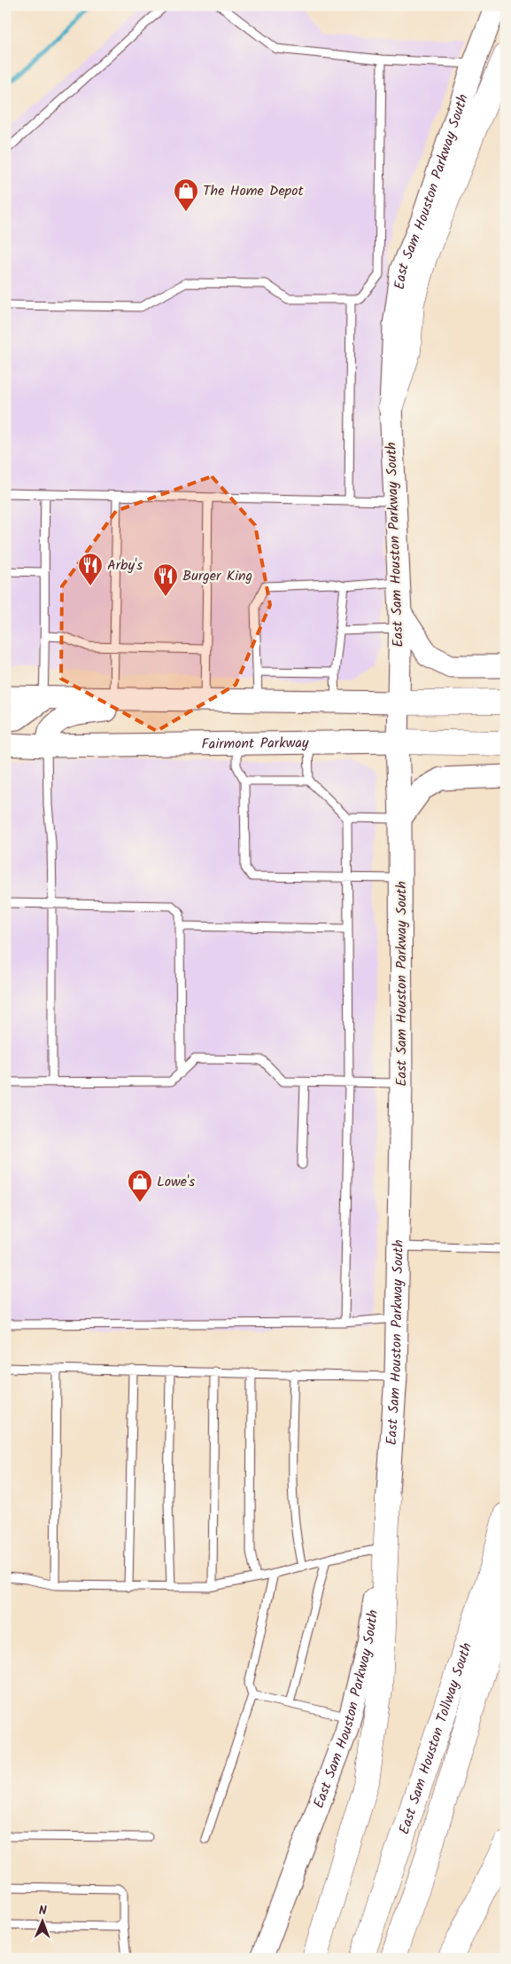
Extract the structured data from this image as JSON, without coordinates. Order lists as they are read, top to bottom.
{
  "streets": {
    "main road": ["East Sam Houston Parkway South", "Fairmont Parkway", "East Sam Houston Tollway South"]
  },
  "crossings": [
    ["East Sam Houston Parkway South", "Fairmont Parkway"]
  ],
  "places": {
    "shop": ["The Home Depot", "Lowe's"],
    "restaurant": ["Arby's", "Burger King"]
  },
  "north": "top"
}
